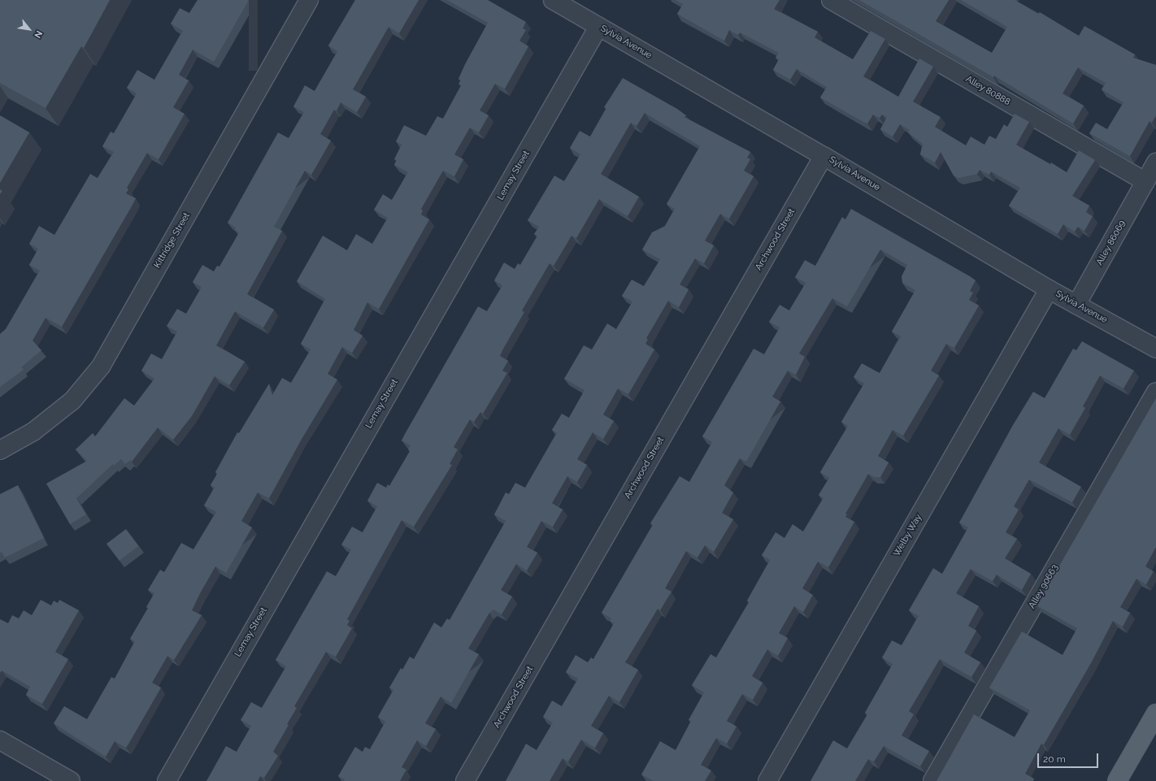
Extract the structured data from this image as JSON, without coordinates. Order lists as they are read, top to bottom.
{
  "streets": {
    "street": [
      "Sylvia Avenue",
      "Alley 80888",
      "Lemay Street",
      "Archwood Street",
      "Kittridge Street",
      "Alley 86069",
      "Welby Way",
      "Alley 90663"
    ]
  },
  "crossings": [
    ["Sylvia Avenue", "Lemay Street"],
    ["Sylvia Avenue", "Archwood Street"],
    ["Sylvia Avenue", "Alley 86069"],
    ["Sylvia Avenue", "Welby Way"],
    ["Alley 80888", "Alley 86069"]
  ],
  "scale_bar": "20 m",
  "north": "bottom right"
}
